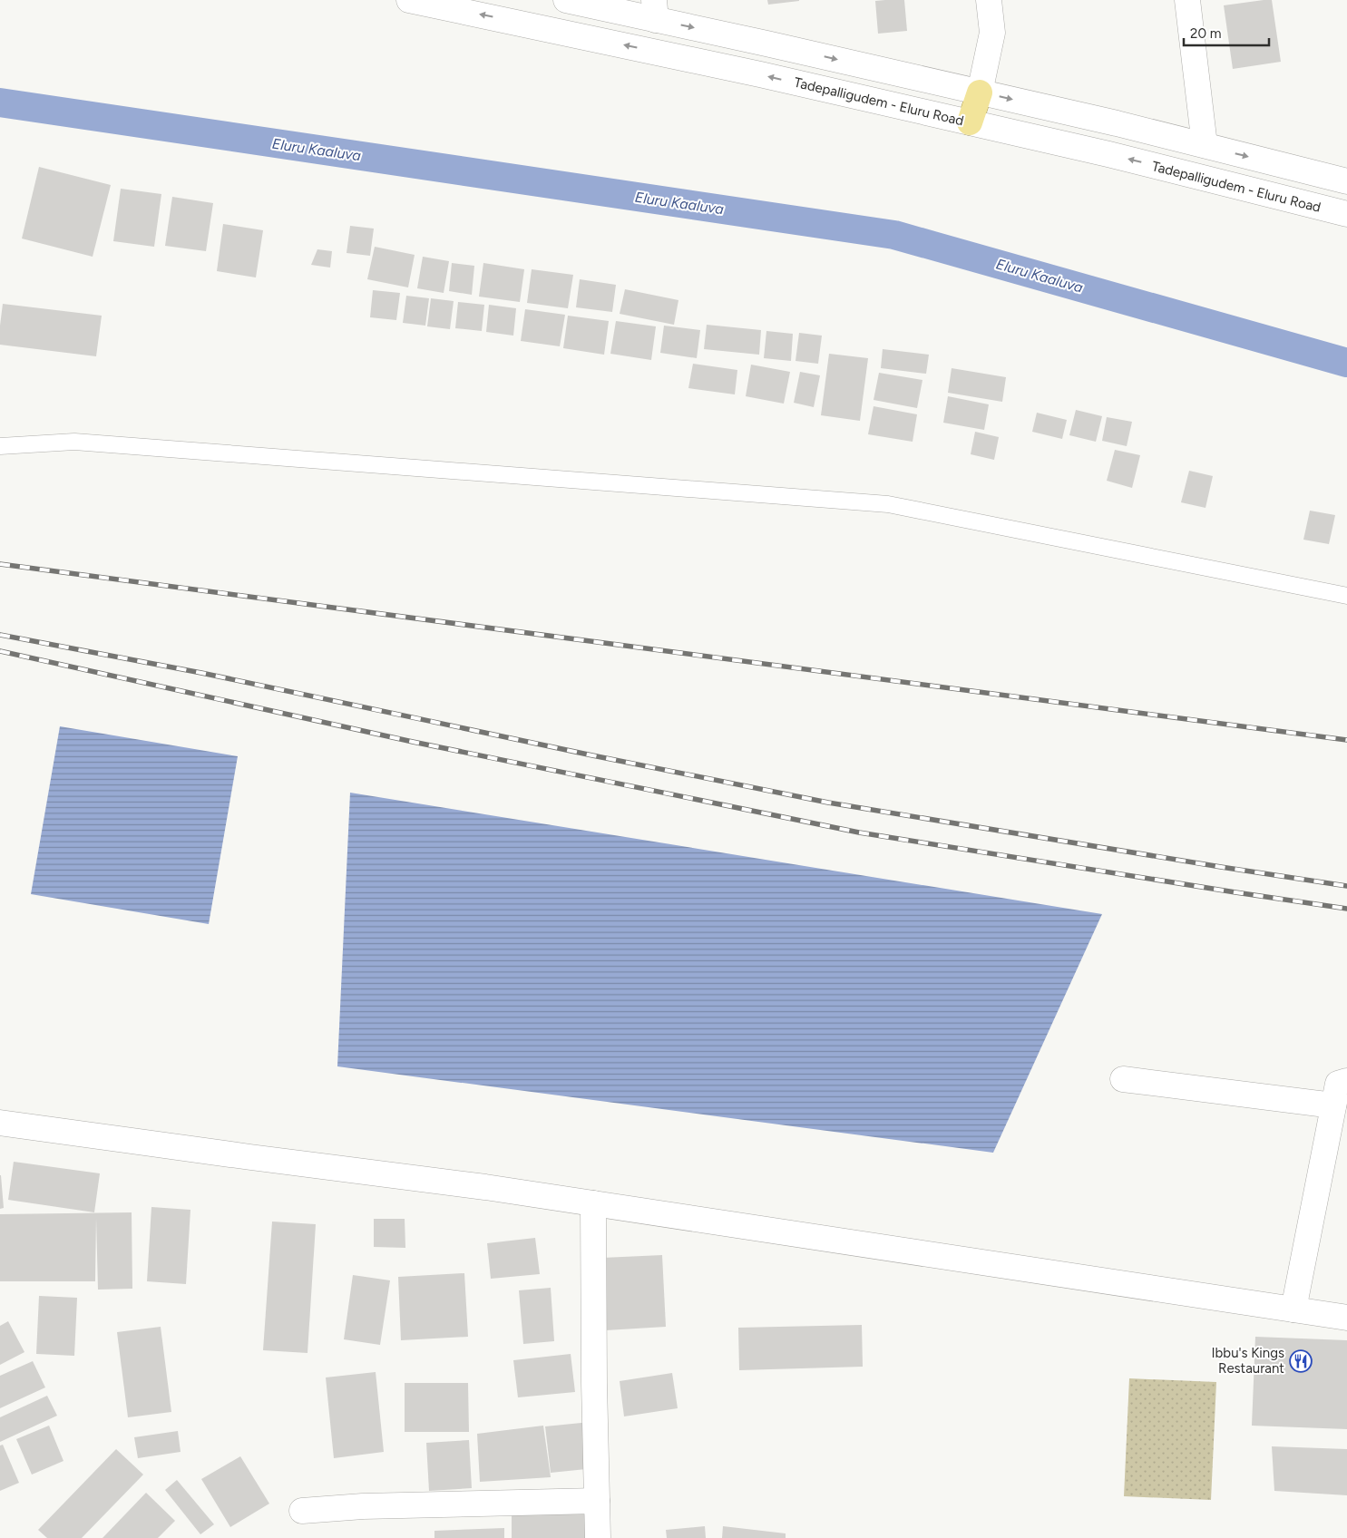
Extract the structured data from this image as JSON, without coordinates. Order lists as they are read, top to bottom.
{
  "streets": {
    "street": ["Tadepalligudem - Eluru Road"]
  },
  "water": ["Eluru Kaaluva"],
  "places": {
    "restaurant": ["Ibbu's Kings Restaurant"]
  },
  "scale_bar": "20 m"
}
